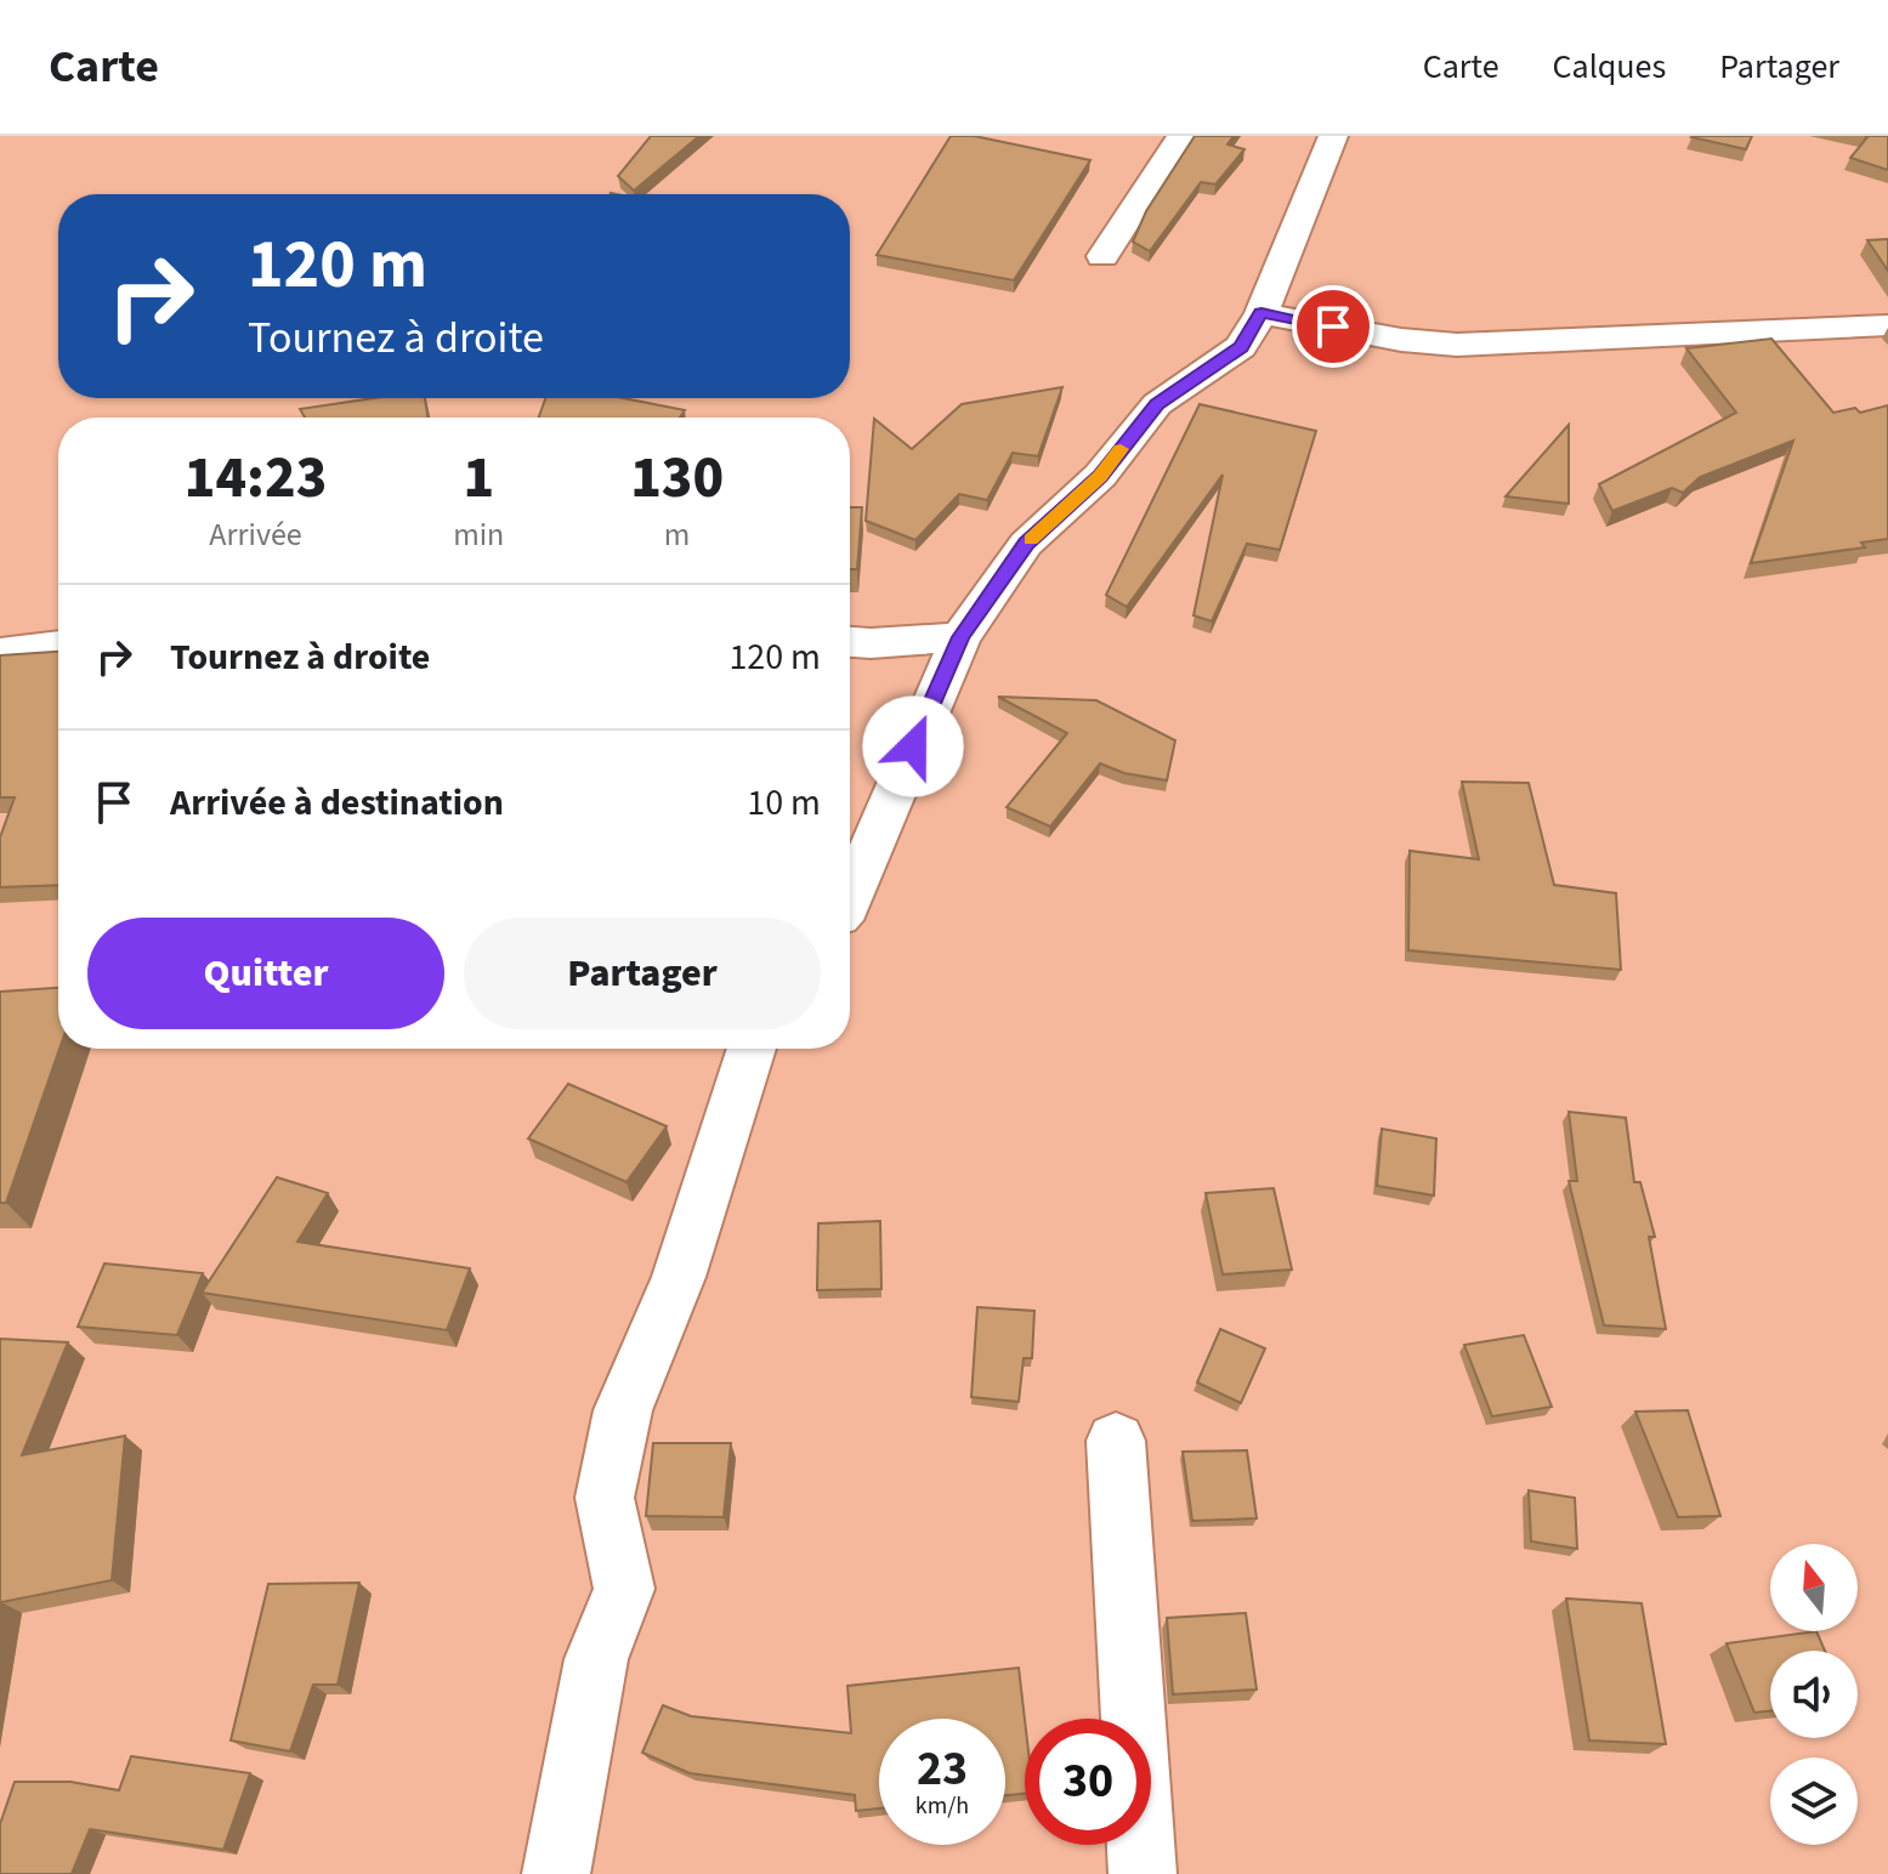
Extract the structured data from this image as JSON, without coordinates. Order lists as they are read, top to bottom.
{
  "north": "top",
  "page": {
    "header": "Carte",
    "nav": ["Carte", "Calques", "Partager"],
    "turn": ["120 m", "Tournez à droite"],
    "eta": [
      "14:23",
      "Arrivée",
      "1",
      "min",
      "130",
      "m"
    ],
    "list": [
      {
        "name": "Tournez à droite",
        "value": "120 m"
      },
      {
        "name": "Arrivée à destination",
        "value": "10 m"
      }
    ],
    "buttons": ["Quitter", "Partager"],
    "speed": "23 km/h",
    "limit": "30"
  }
}
